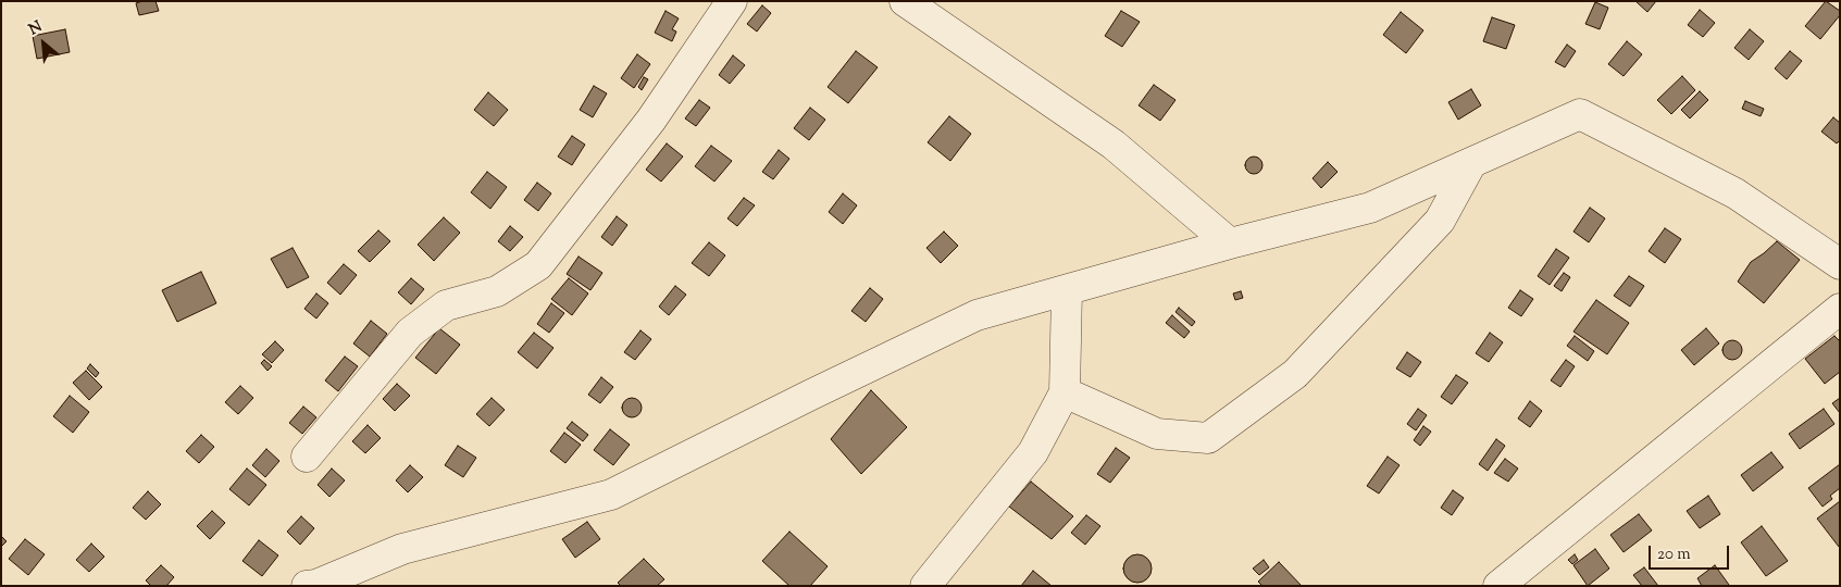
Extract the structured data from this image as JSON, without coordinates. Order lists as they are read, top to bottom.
{
  "scale_bar": "20 m",
  "north": "top left"
}
